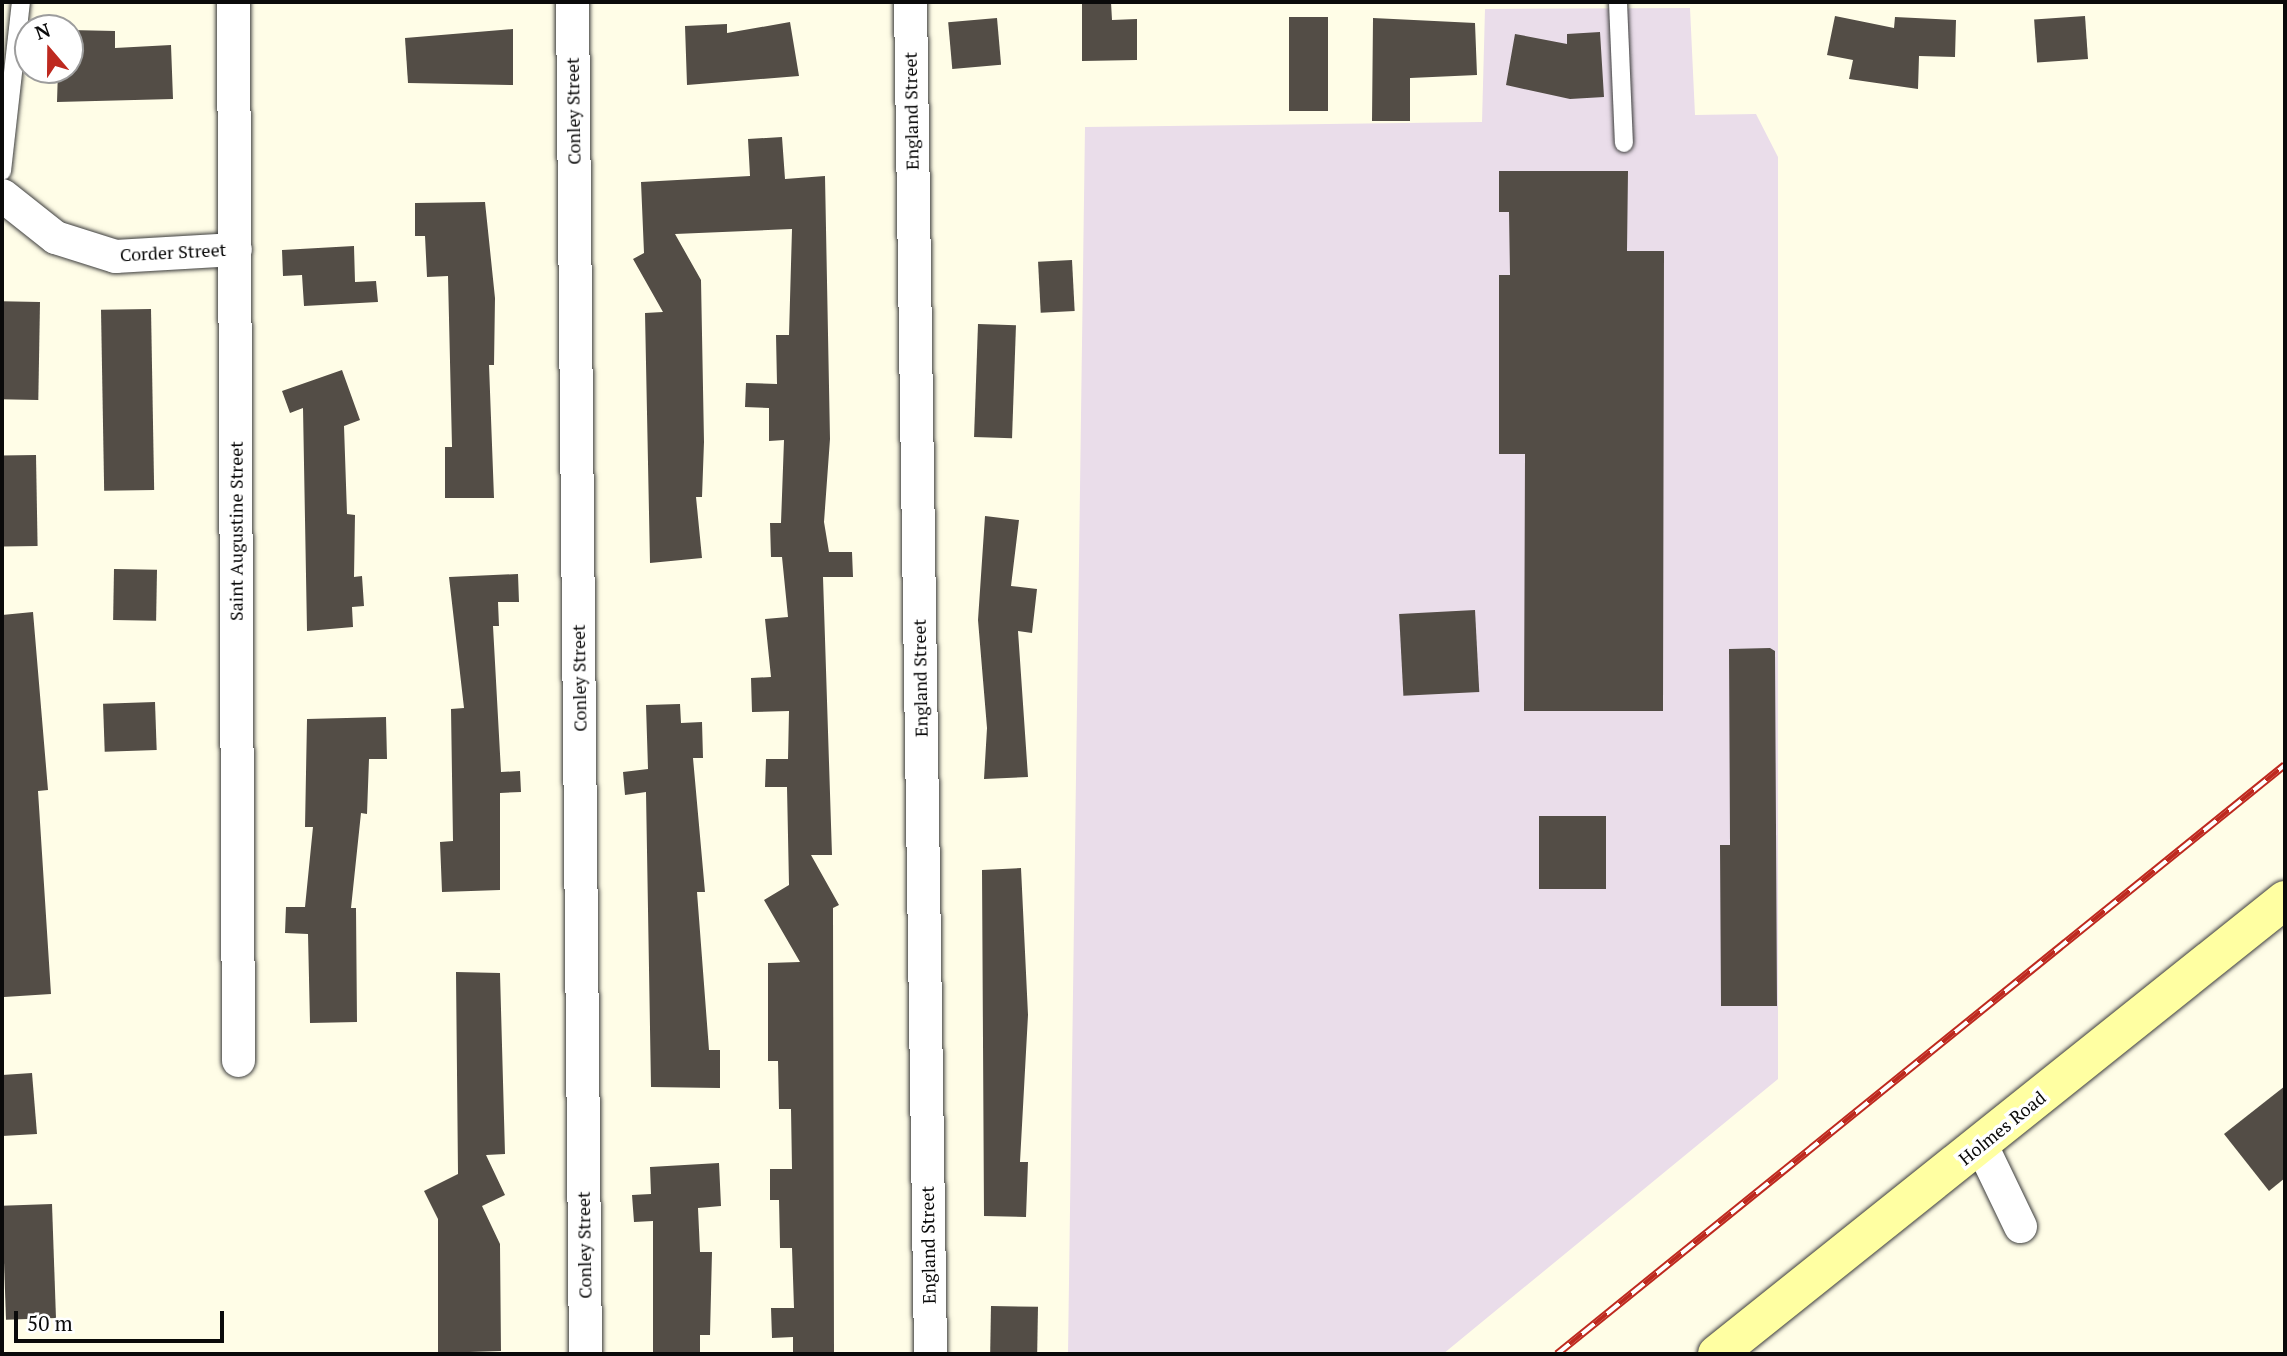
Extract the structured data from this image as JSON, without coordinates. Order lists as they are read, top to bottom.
{
  "streets": {
    "main road": ["Holmes Road"],
    "street": [
      "Conley Street",
      "England Street",
      "Corder Street",
      "Saint Augustine Street"
    ]
  },
  "crossings": [
    ["Corder Street", "Saint Augustine Street"]
  ],
  "scale_bar": "50 m",
  "north": "top"
}
